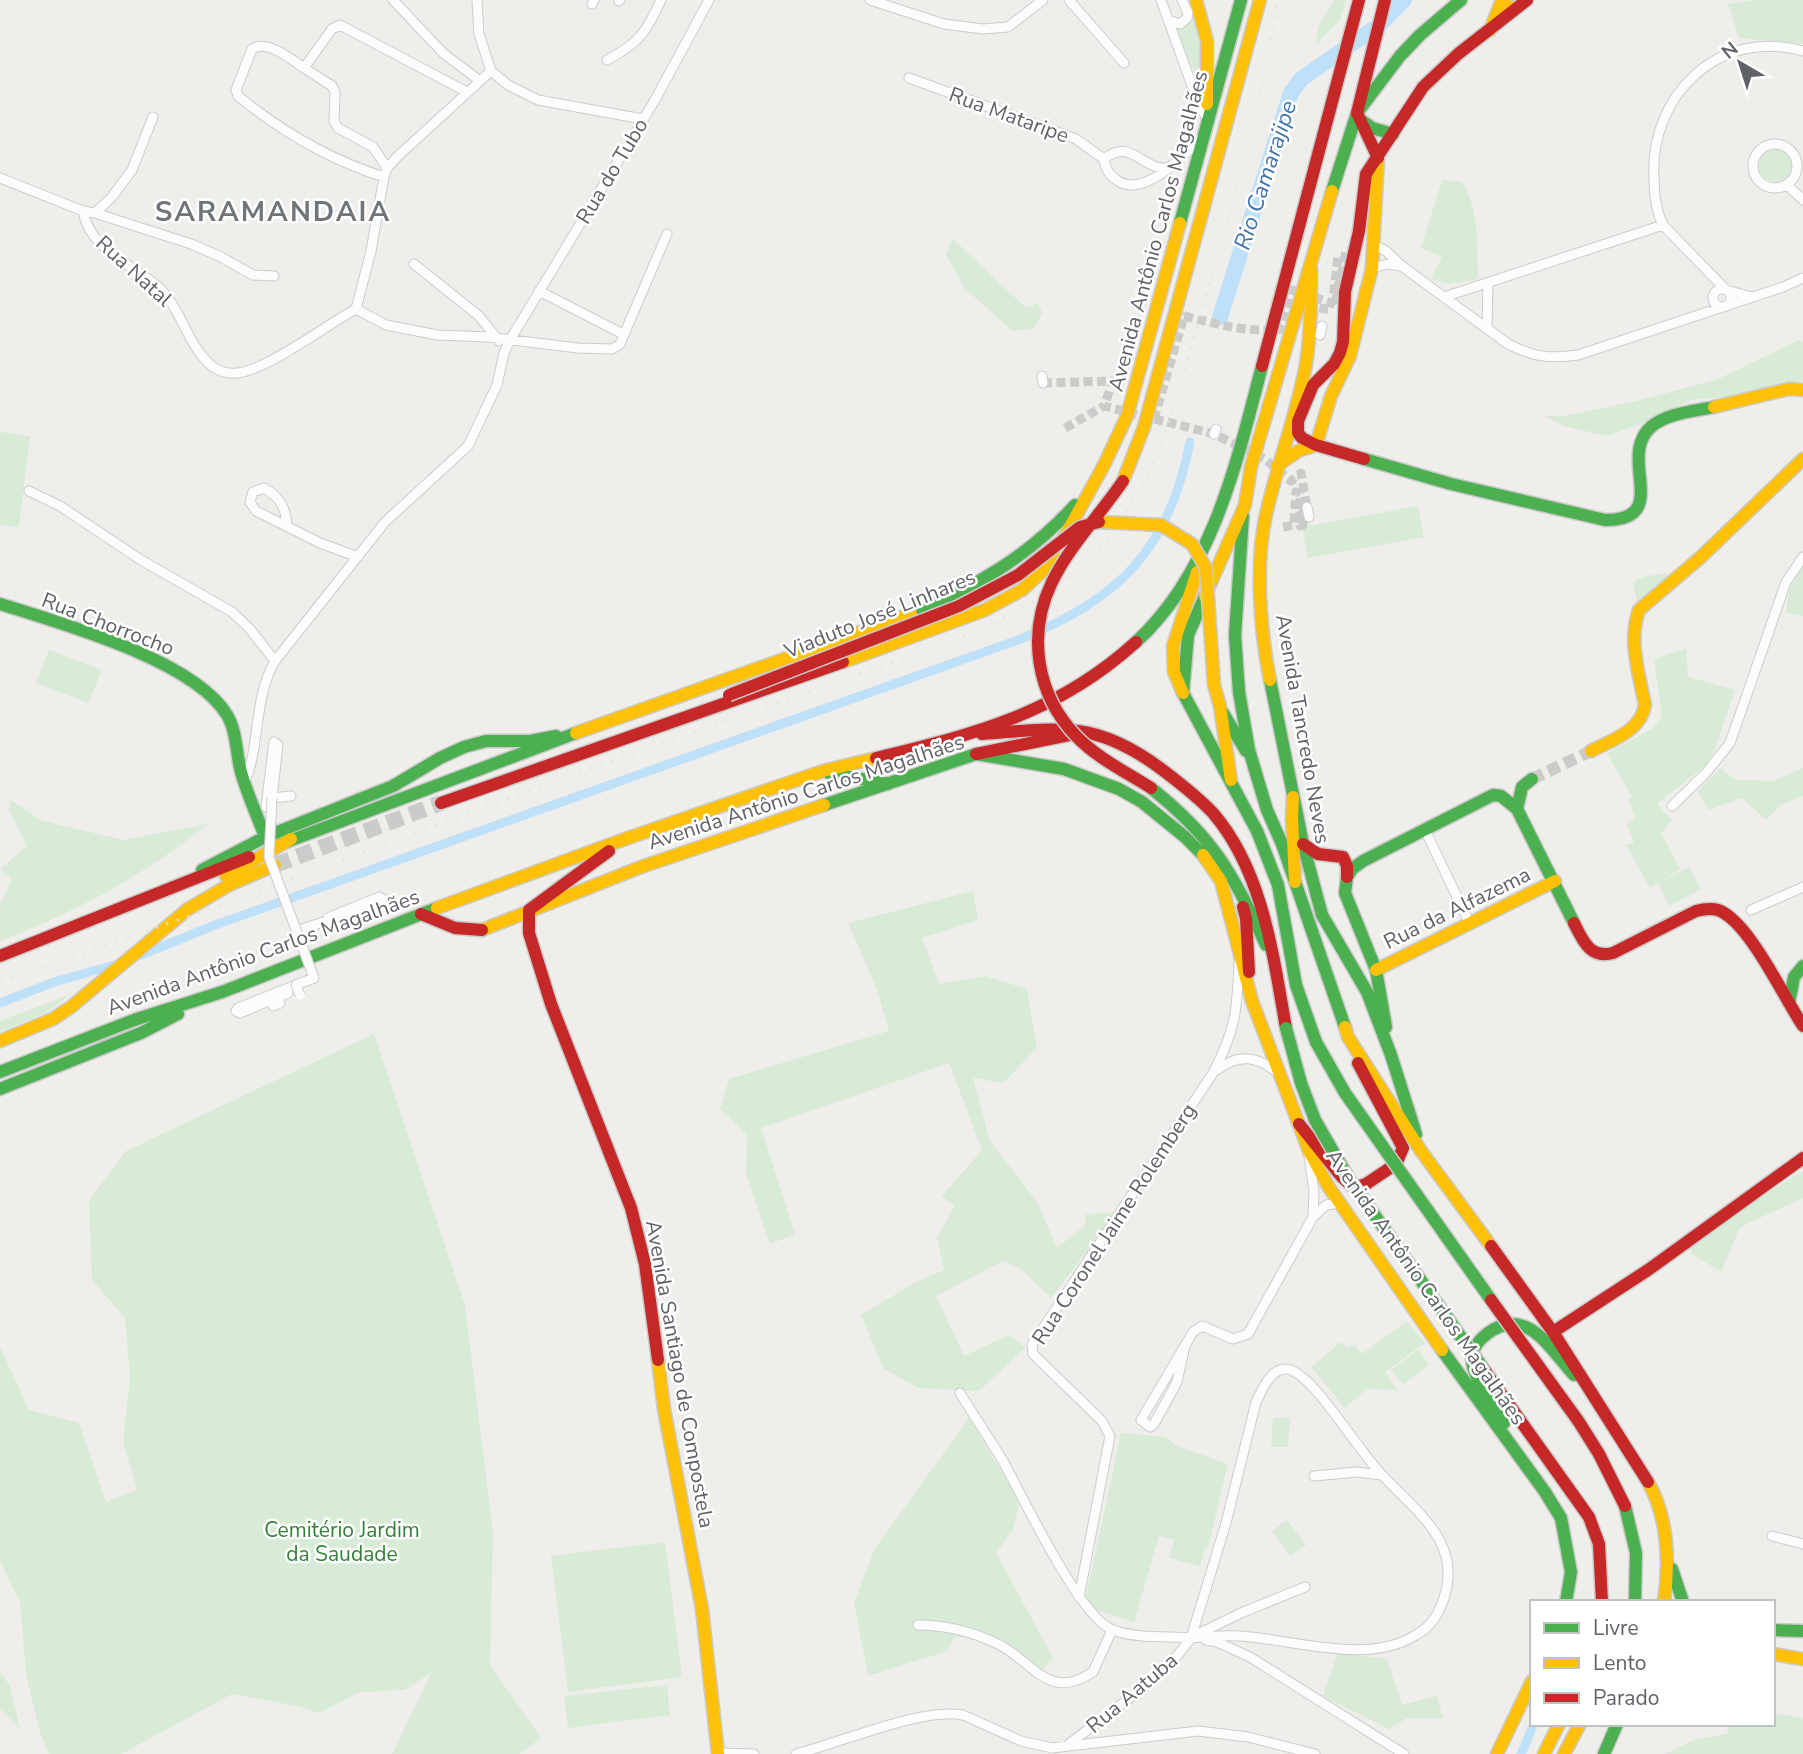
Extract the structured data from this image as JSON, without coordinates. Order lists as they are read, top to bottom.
{
  "streets": {
    "main road": [
      "Avenida Antônio Carlos Magalhães",
      "Viaduto José Linhares",
      "Rua Chorrocho",
      "Avenida Tancredo Neves",
      "Rua da Alfazema",
      "Avenida Santiago de Compostela"
    ],
    "street": [
      "Rua Mataripe",
      "Rua do Tubo",
      "Rua Natal",
      "Rua Coronel Jaime Rolemberg",
      "Rua Aatuba"
    ]
  },
  "crossings": [
    ["Rua Mataripe", "Avenida Antônio Carlos Magalhães"],
    ["Rua do Tubo", "Rua Chorrocho"],
    ["Avenida Antônio Carlos Magalhães", "Viaduto José Linhares"],
    ["Avenida Antônio Carlos Magalhães", "Rua Coronel Jaime Rolemberg"],
    ["Avenida Antônio Carlos Magalhães", "Avenida Santiago de Compostela"],
    ["Avenida Tancredo Neves", "Rua da Alfazema"]
  ],
  "districts": ["SARAMANDAIA"],
  "water": ["Rio Camarajipe"],
  "parks": ["Cemitério Jardim da Saudade"],
  "legend": ["Livre", "Lento", "Parado"],
  "north": "top left"
}
